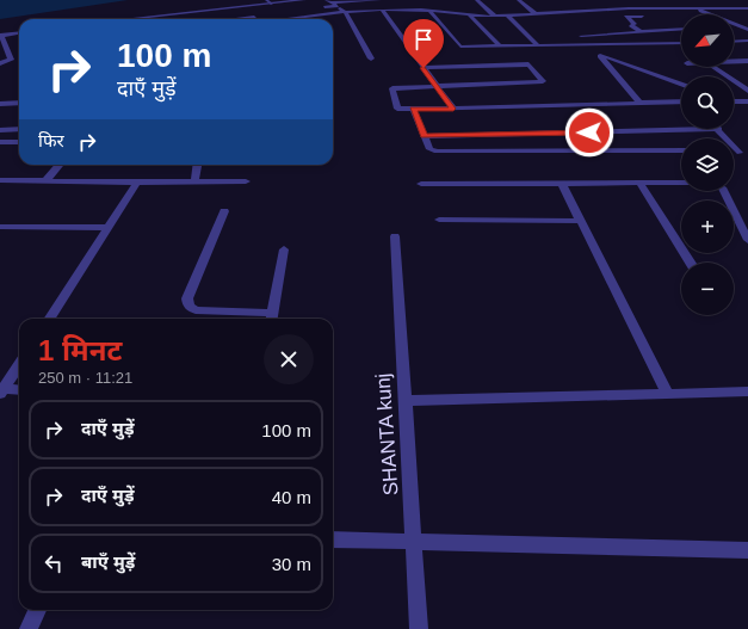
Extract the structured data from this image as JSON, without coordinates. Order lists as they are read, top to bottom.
{
  "streets": {
    "street": ["SHANTA kunj"]
  },
  "north": "bottom left",
  "page": {
    "map_buttons": ["+", "−"],
    "turn": ["100 m", "दाएँ मुड़ें"],
    "then": "फिर",
    "heading": ["1 मिनट", "250 m · 11:21"],
    "list": [
      {
        "name": "दाएँ मुड़ें",
        "value": "100 m"
      },
      {
        "name": "दाएँ मुड़ें",
        "value": "40 m"
      },
      {
        "name": "बाएँ मुड़ें",
        "value": "30 m"
      }
    ]
  }
}
